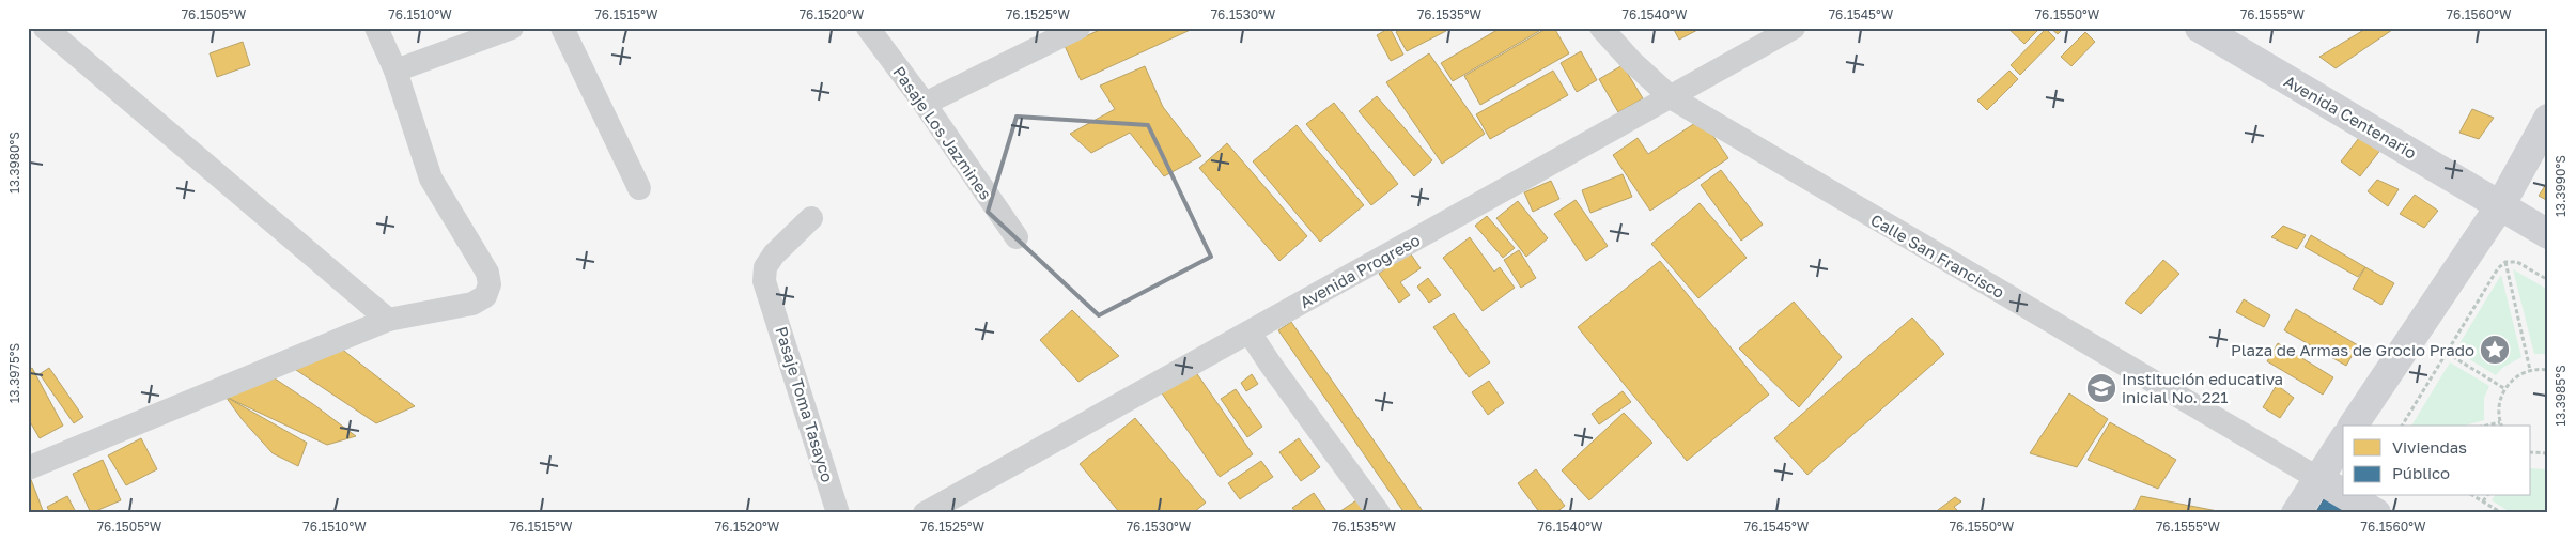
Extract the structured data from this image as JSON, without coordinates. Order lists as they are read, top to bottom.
{
  "streets": {
    "main road": ["Avenida Centenario"],
    "street": [
      "Pasaje Los Jazmines",
      "Calle San Francisco",
      "Avenida Progreso",
      "Pasaje Toma Tasayco"
    ]
  },
  "crossings": [
    ["Calle San Francisco", "Avenida Progreso"]
  ],
  "places": {
    "place": ["Plaza de Armas de Grocio Prado"],
    "school or university": ["Institución educativa inicial No. 221"]
  },
  "legend": ["Viviendas", "Público"],
  "coordinates": [
    "76.1505°W",
    "76.1510°W",
    "76.1515°W",
    "76.1520°W",
    "76.1525°W",
    "76.1530°W",
    "76.1535°W",
    "76.1540°W",
    "76.1545°W",
    "76.1550°W",
    "76.1555°W",
    "76.1560°W",
    "13.3980°S",
    "13.3990°S",
    "13.3975°S",
    "13.3985°S"
  ]
}
